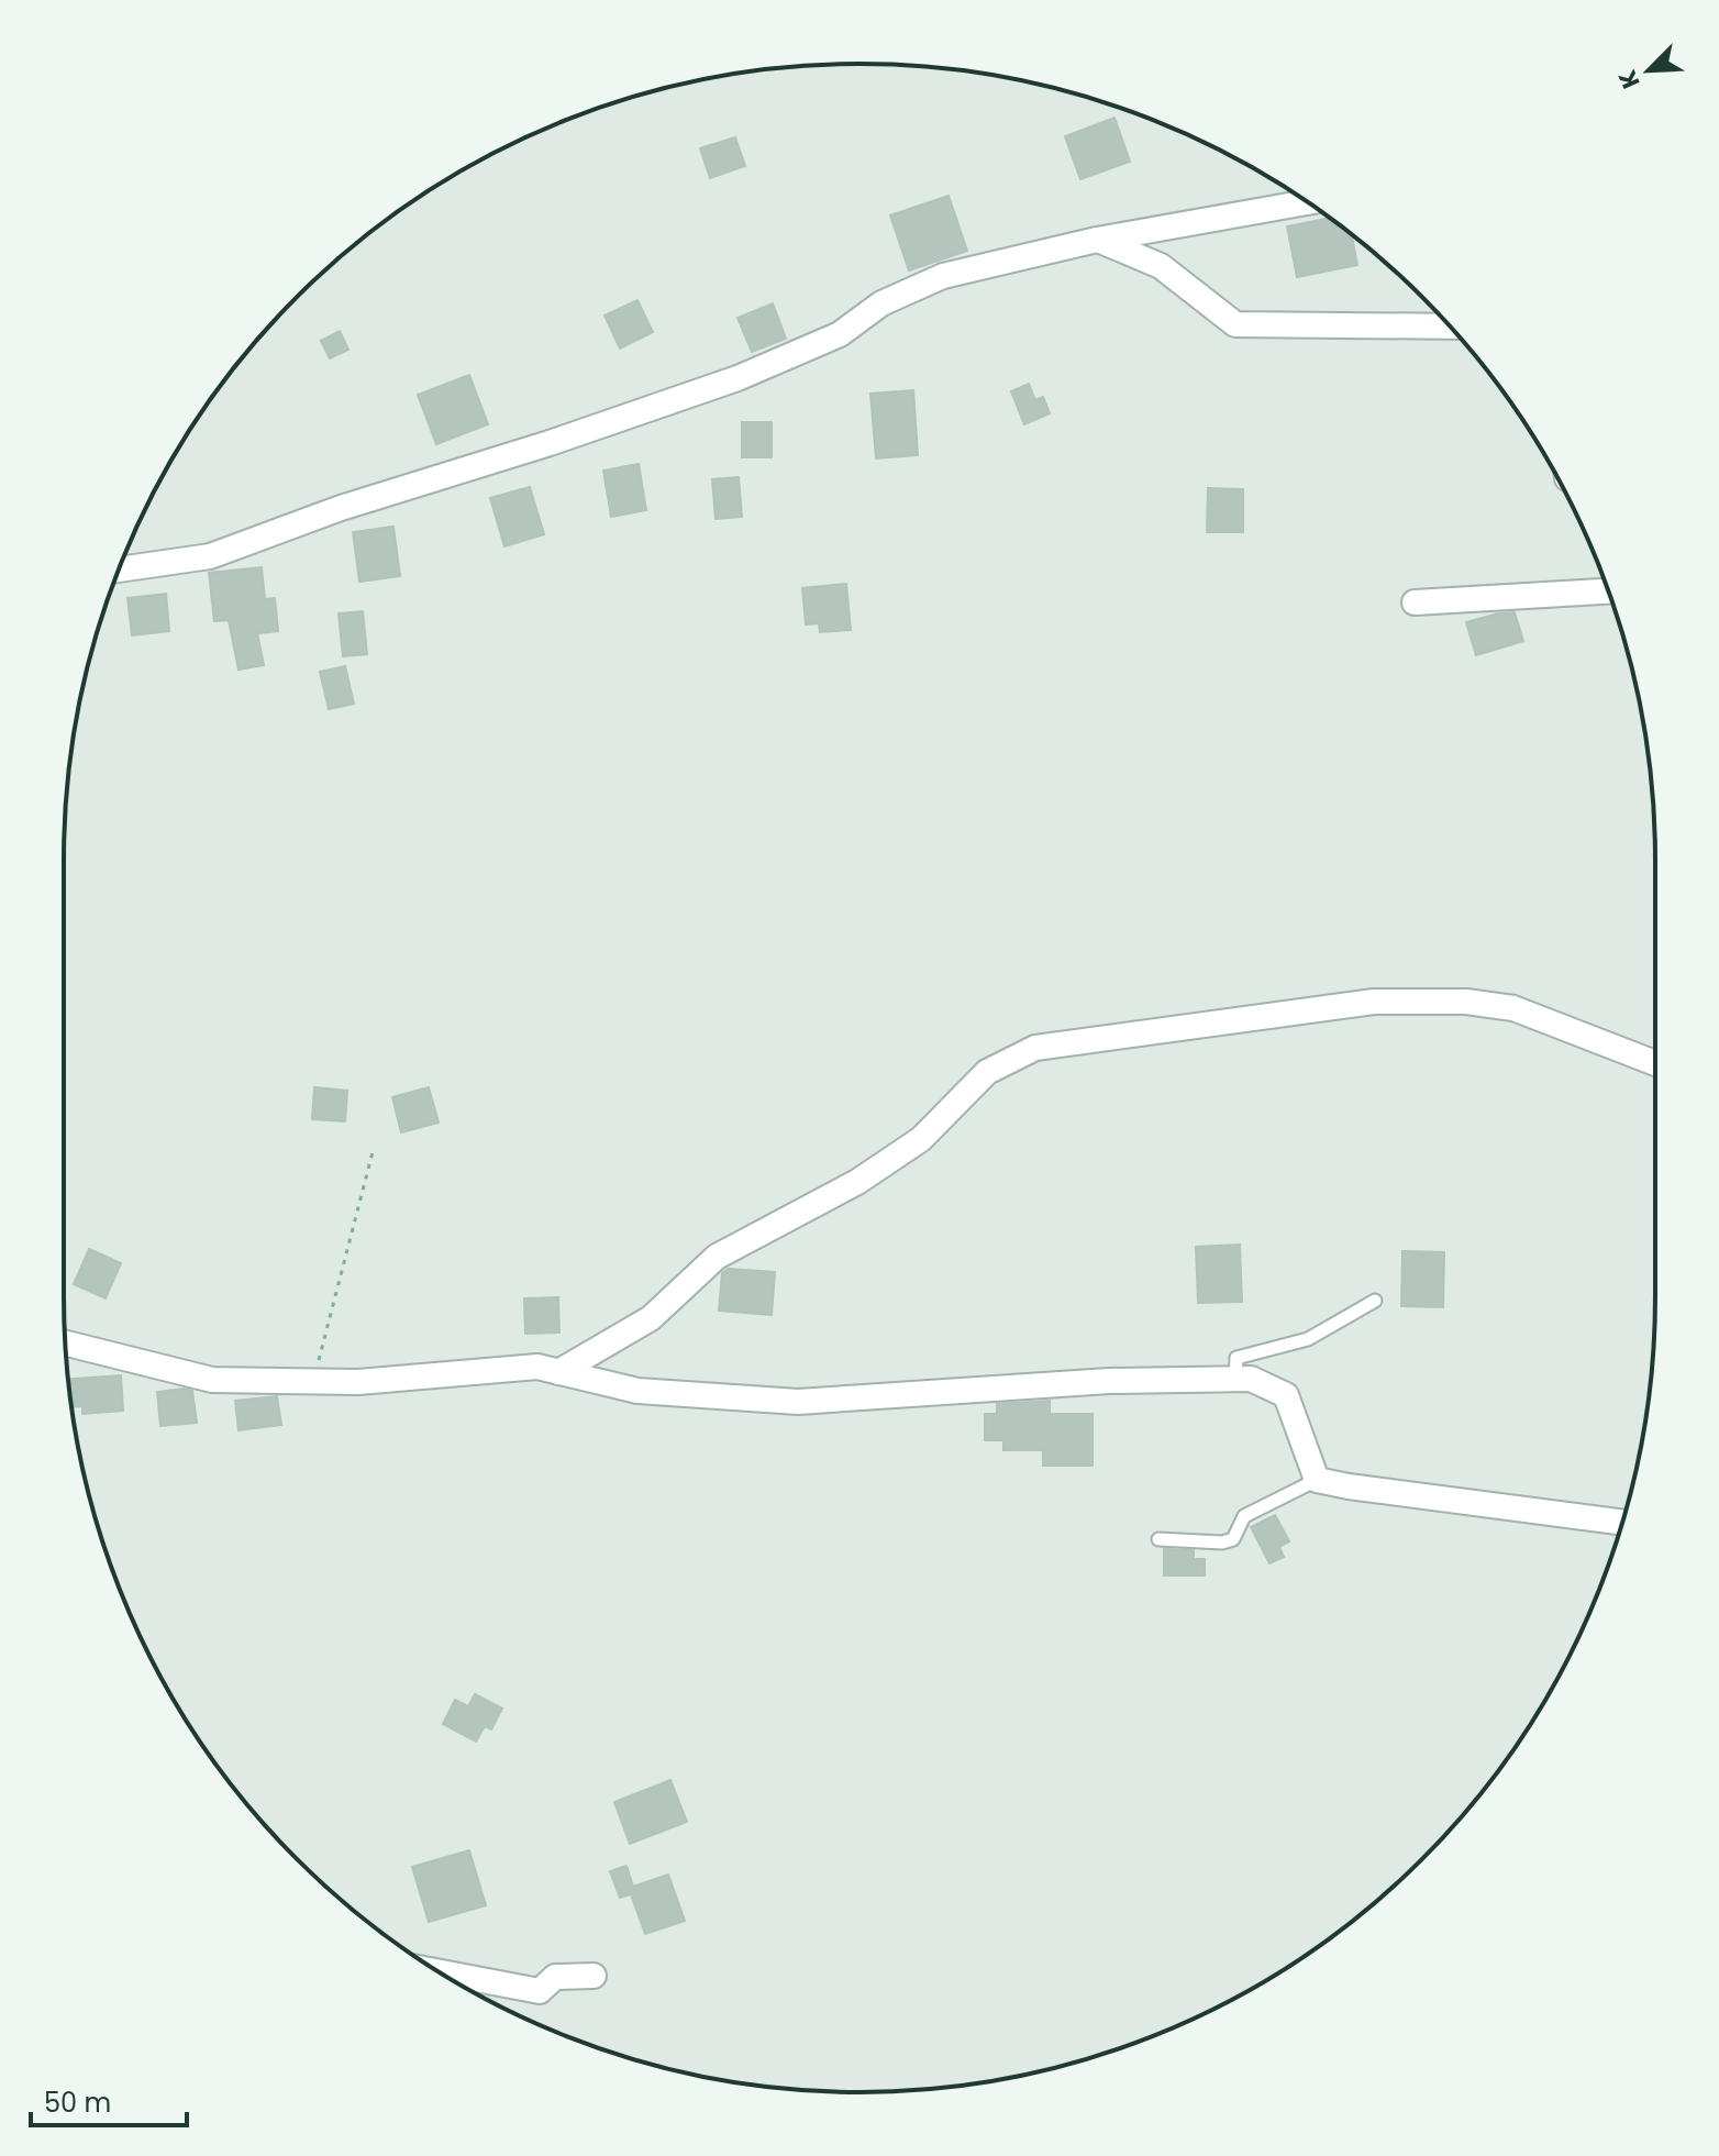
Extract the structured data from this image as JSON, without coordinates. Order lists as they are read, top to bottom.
{
  "scale_bar": "50 m",
  "north": "bottom left"
}
